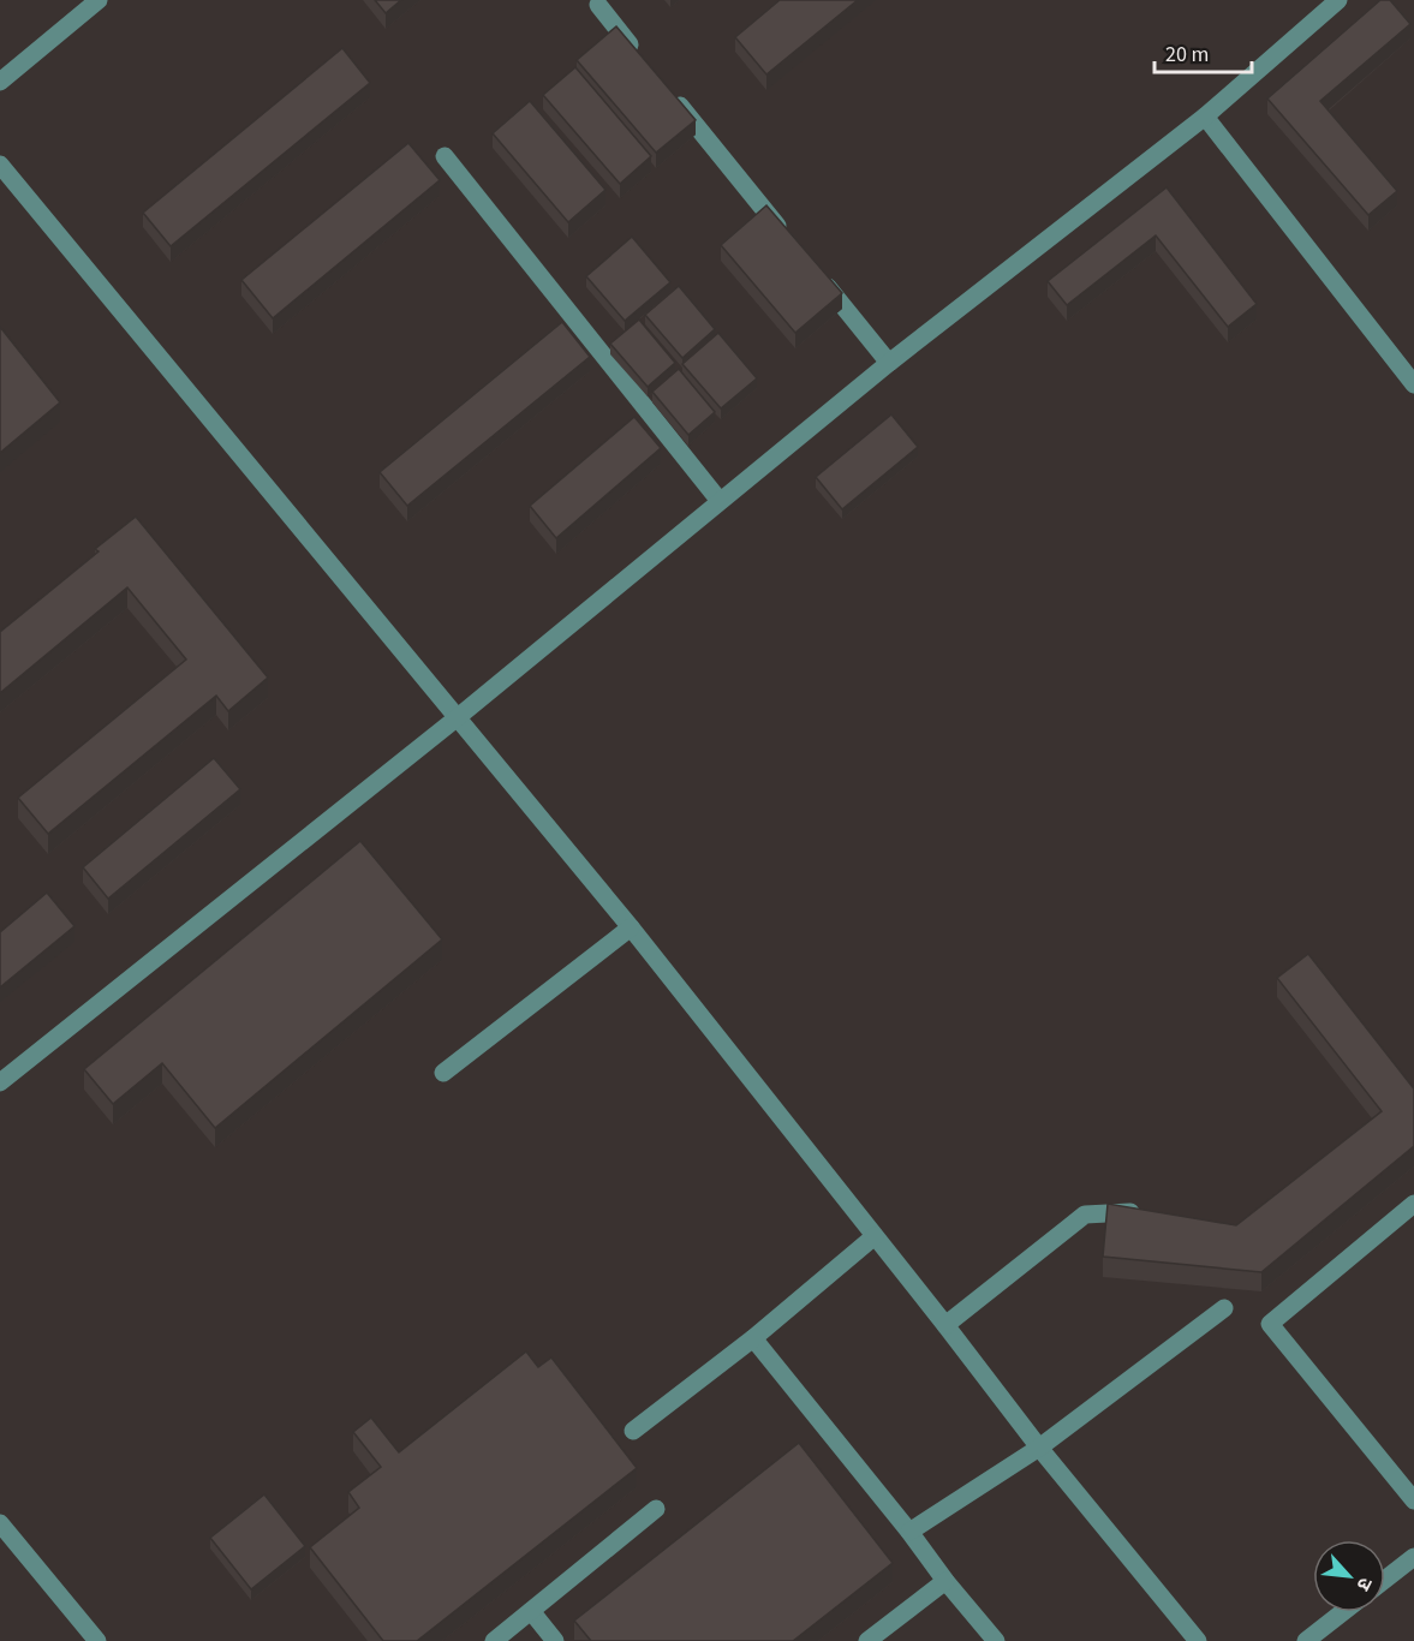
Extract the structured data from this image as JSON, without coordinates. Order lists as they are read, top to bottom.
{
  "scale_bar": "20 m",
  "north": "bottom right"
}
